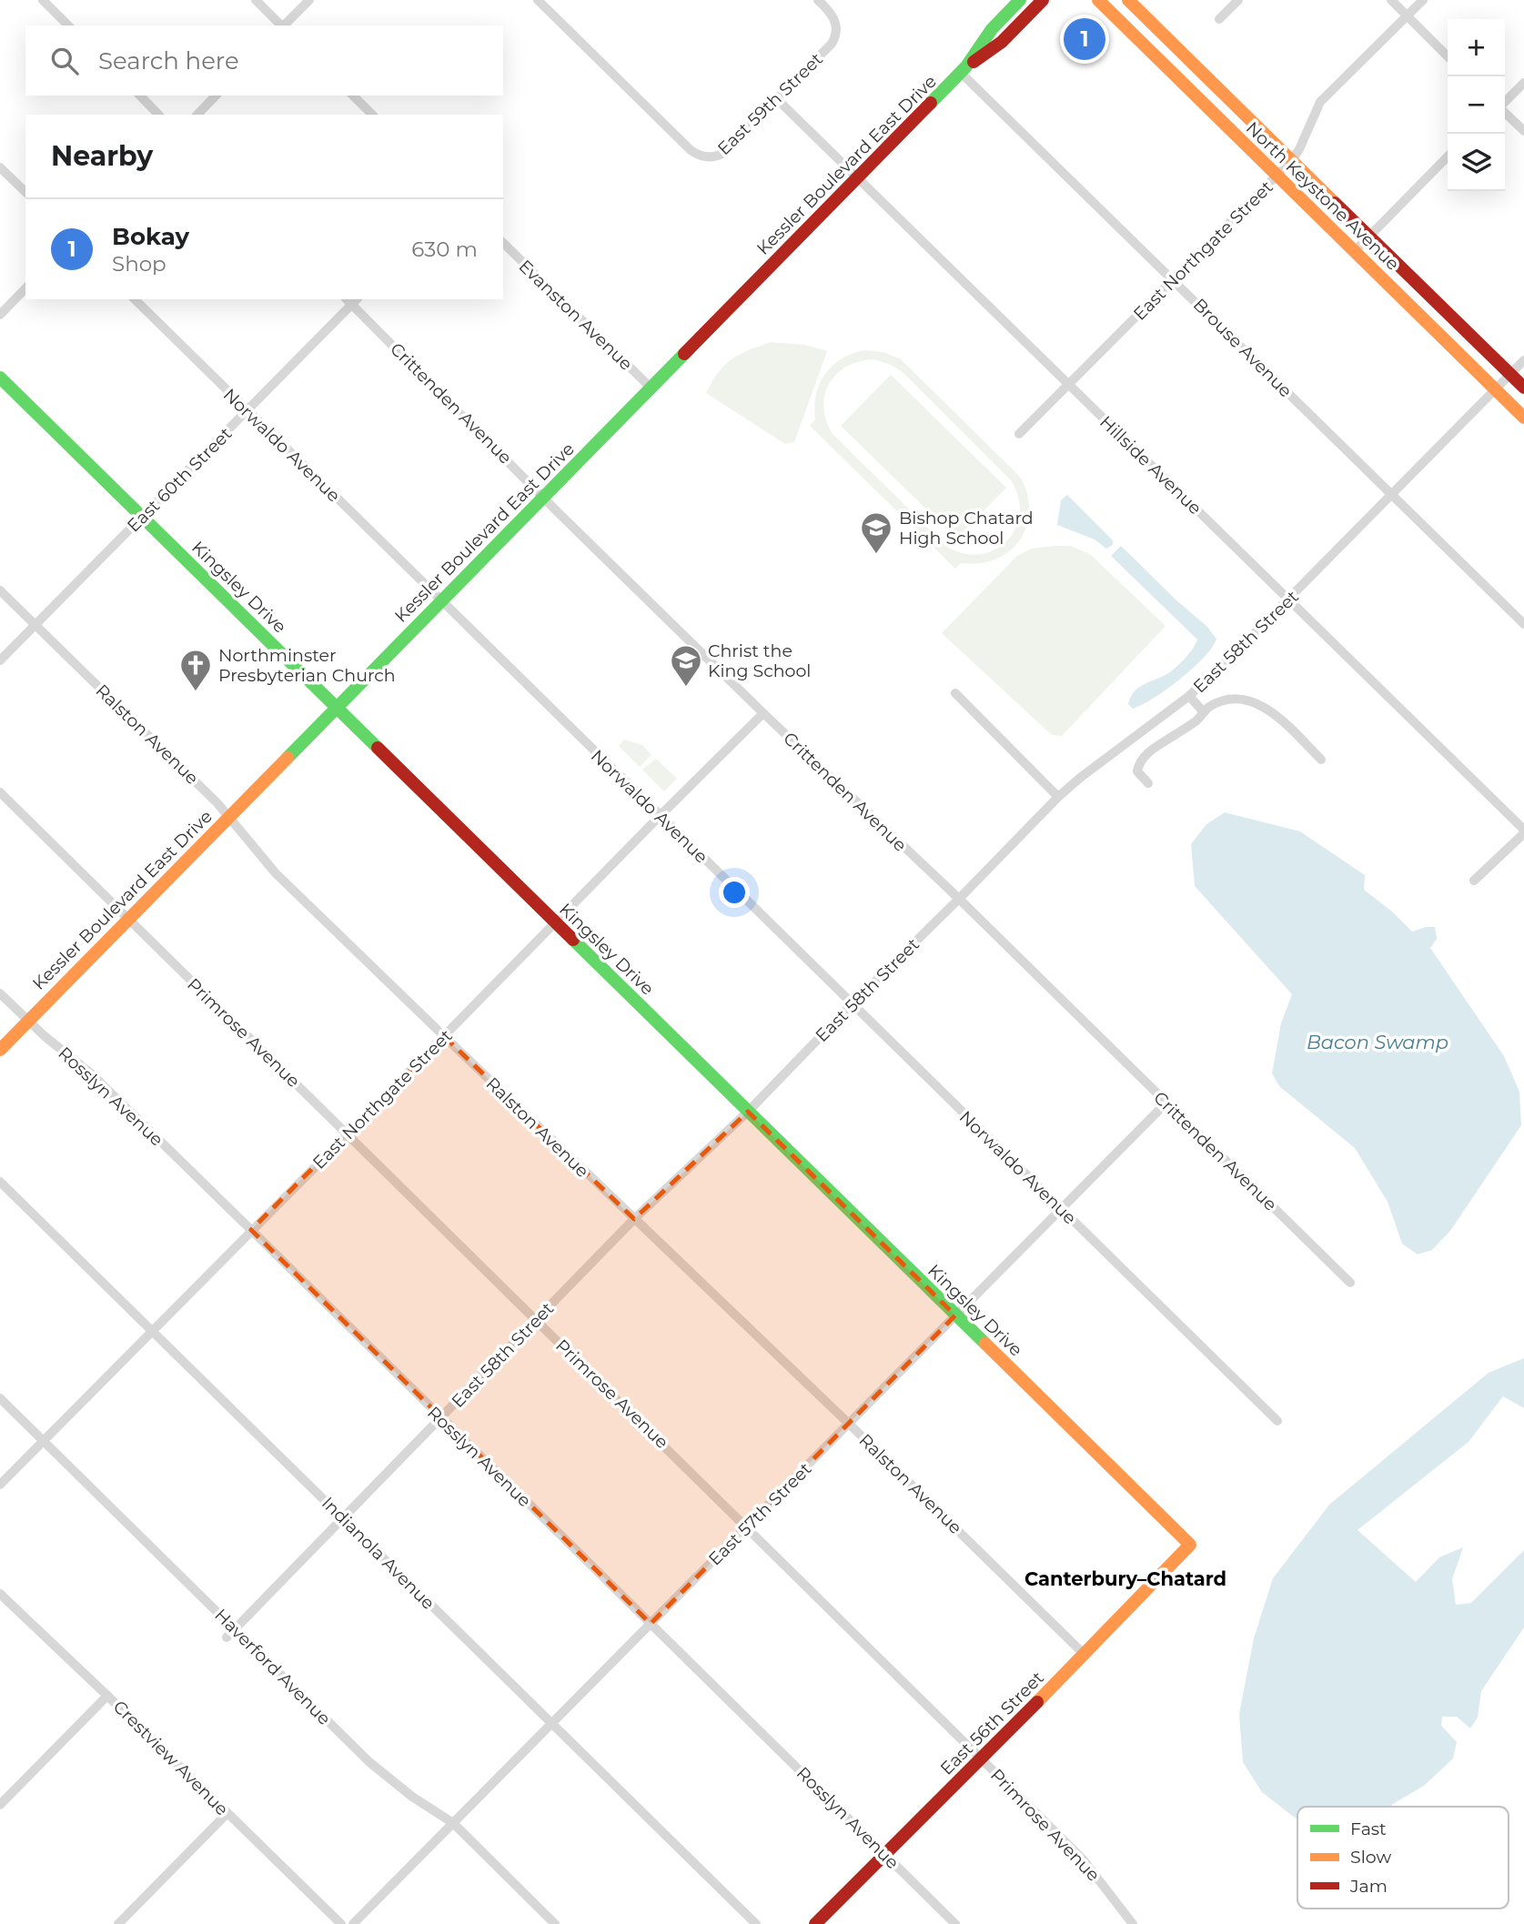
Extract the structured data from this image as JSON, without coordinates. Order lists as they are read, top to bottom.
{
  "streets": {
    "main road": [
      "Kessler Boulevard East Drive",
      "North Keystone Avenue",
      "Kingsley Drive",
      "East 56th Street"
    ],
    "street": [
      "East 59th Street",
      "East Northgate Street",
      "Evanston Avenue",
      "Brouse Avenue",
      "Crittenden Avenue",
      "Norwaldo Avenue",
      "Hillside Avenue",
      "East 60th Street",
      "East 58th Street",
      "Ralston Avenue",
      "Primrose Avenue",
      "Rosslyn Avenue",
      "East 57th Street",
      "Indianola Avenue",
      "Haverford Avenue",
      "Crestview Avenue"
    ]
  },
  "crossings": [
    ["East 59th Street", "Hillside Avenue"],
    ["Kessler Boulevard East Drive", "Evanston Avenue"],
    ["Kessler Boulevard East Drive", "Brouse Avenue"],
    ["Kessler Boulevard East Drive", "Crittenden Avenue"],
    ["Kessler Boulevard East Drive", "Norwaldo Avenue"],
    ["Kessler Boulevard East Drive", "Hillside Avenue"],
    ["Kessler Boulevard East Drive", "Kingsley Drive"],
    ["Kessler Boulevard East Drive", "Ralston Avenue"],
    ["Kessler Boulevard East Drive", "Primrose Avenue"],
    ["Kessler Boulevard East Drive", "Rosslyn Avenue"],
    ["North Keystone Avenue", "East Northgate Street"],
    ["North Keystone Avenue", "East 58th Street"],
    ["East Northgate Street", "Brouse Avenue"],
    ["East Northgate Street", "Crittenden Avenue"],
    ["East Northgate Street", "Norwaldo Avenue"],
    ["East Northgate Street", "Hillside Avenue"],
    ["East Northgate Street", "Kingsley Drive"],
    ["East Northgate Street", "Ralston Avenue"],
    ["East Northgate Street", "Primrose Avenue"],
    ["East Northgate Street", "Rosslyn Avenue"],
    ["East Northgate Street", "Indianola Avenue"],
    ["East Northgate Street", "Haverford Avenue"],
    ["Brouse Avenue", "East 58th Street"],
    ["Crittenden Avenue", "East 60th Street"],
    ["Crittenden Avenue", "East 58th Street"],
    ["Crittenden Avenue", "East 57th Street"],
    ["Norwaldo Avenue", "East 60th Street"],
    ["Norwaldo Avenue", "East 58th Street"],
    ["Norwaldo Avenue", "East 57th Street"],
    ["Hillside Avenue", "East 58th Street"],
    ["East 60th Street", "Kingsley Drive"],
    ["East 60th Street", "Ralston Avenue"],
    ["Kingsley Drive", "East 58th Street"],
    ["Kingsley Drive", "East 57th Street"],
    ["Kingsley Drive", "East 56th Street"],
    ["East 58th Street", "Ralston Avenue"],
    ["East 58th Street", "Primrose Avenue"],
    ["East 58th Street", "Rosslyn Avenue"],
    ["East 58th Street", "Indianola Avenue"],
    ["East 58th Street", "Haverford Avenue"],
    ["Ralston Avenue", "East 57th Street"],
    ["Ralston Avenue", "East 56th Street"],
    ["Primrose Avenue", "East 57th Street"],
    ["Primrose Avenue", "East 56th Street"],
    ["Rosslyn Avenue", "East 57th Street"],
    ["Rosslyn Avenue", "East 56th Street"],
    ["East 57th Street", "Indianola Avenue"],
    ["East 57th Street", "Haverford Avenue"]
  ],
  "districts": ["Canterbury–Chatard"],
  "water": ["Bacon Swamp"],
  "places": {
    "school or university": ["Bishop Chatard High School", "Christ the King School"],
    "church": ["Northminster Presbyterian Church"]
  },
  "legend": ["Fast", "Slow", "Jam"],
  "page": {
    "pins": "1",
    "map_buttons": ["+", "−"],
    "search": "Search here",
    "heading": "Nearby",
    "list": [
      {
        "mark": "1",
        "name": "Bokay",
        "note": "Shop",
        "value": "630 m"
      }
    ]
  }
}
